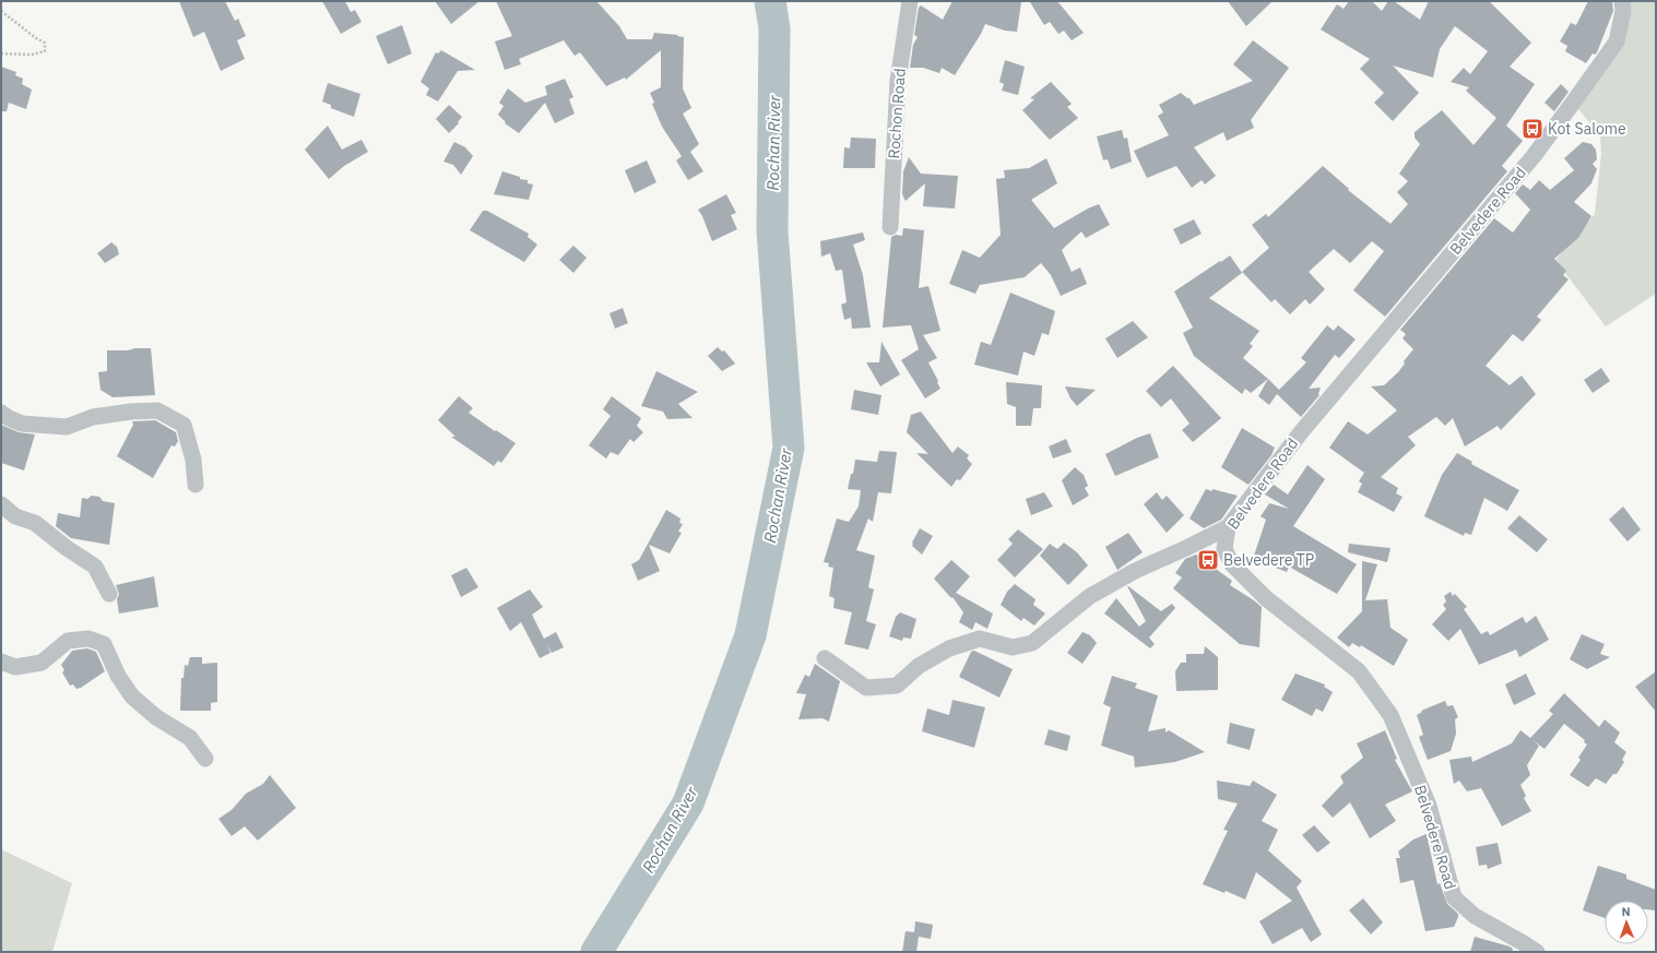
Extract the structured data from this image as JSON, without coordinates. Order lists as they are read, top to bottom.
{
  "streets": {
    "street": ["Rochon Road", "Belvedere Road"]
  },
  "water": ["Rochan River"],
  "places": {
    "bus stop": ["Kot Salome", "Belvedere TP"]
  },
  "north": "top"
}
